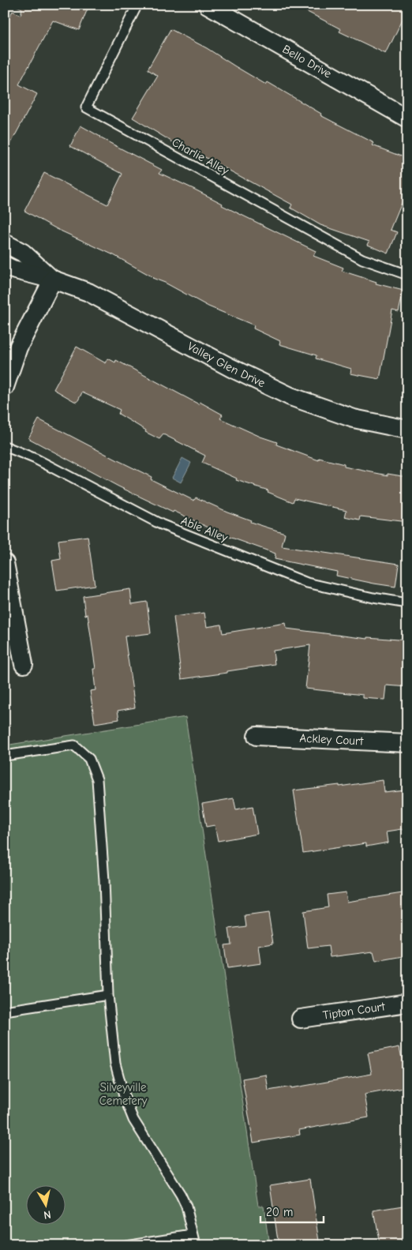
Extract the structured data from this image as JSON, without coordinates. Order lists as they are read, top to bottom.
{
  "streets": {
    "street": [
      "Bello Drive",
      "Valley Glen Drive",
      "Ackley Court",
      "Tipton Court"
    ],
    "lane": ["Charlie Alley", "Able Alley"]
  },
  "parks": ["Silveyville Cemetery"],
  "scale_bar": "20 m",
  "north": "bottom"
}
